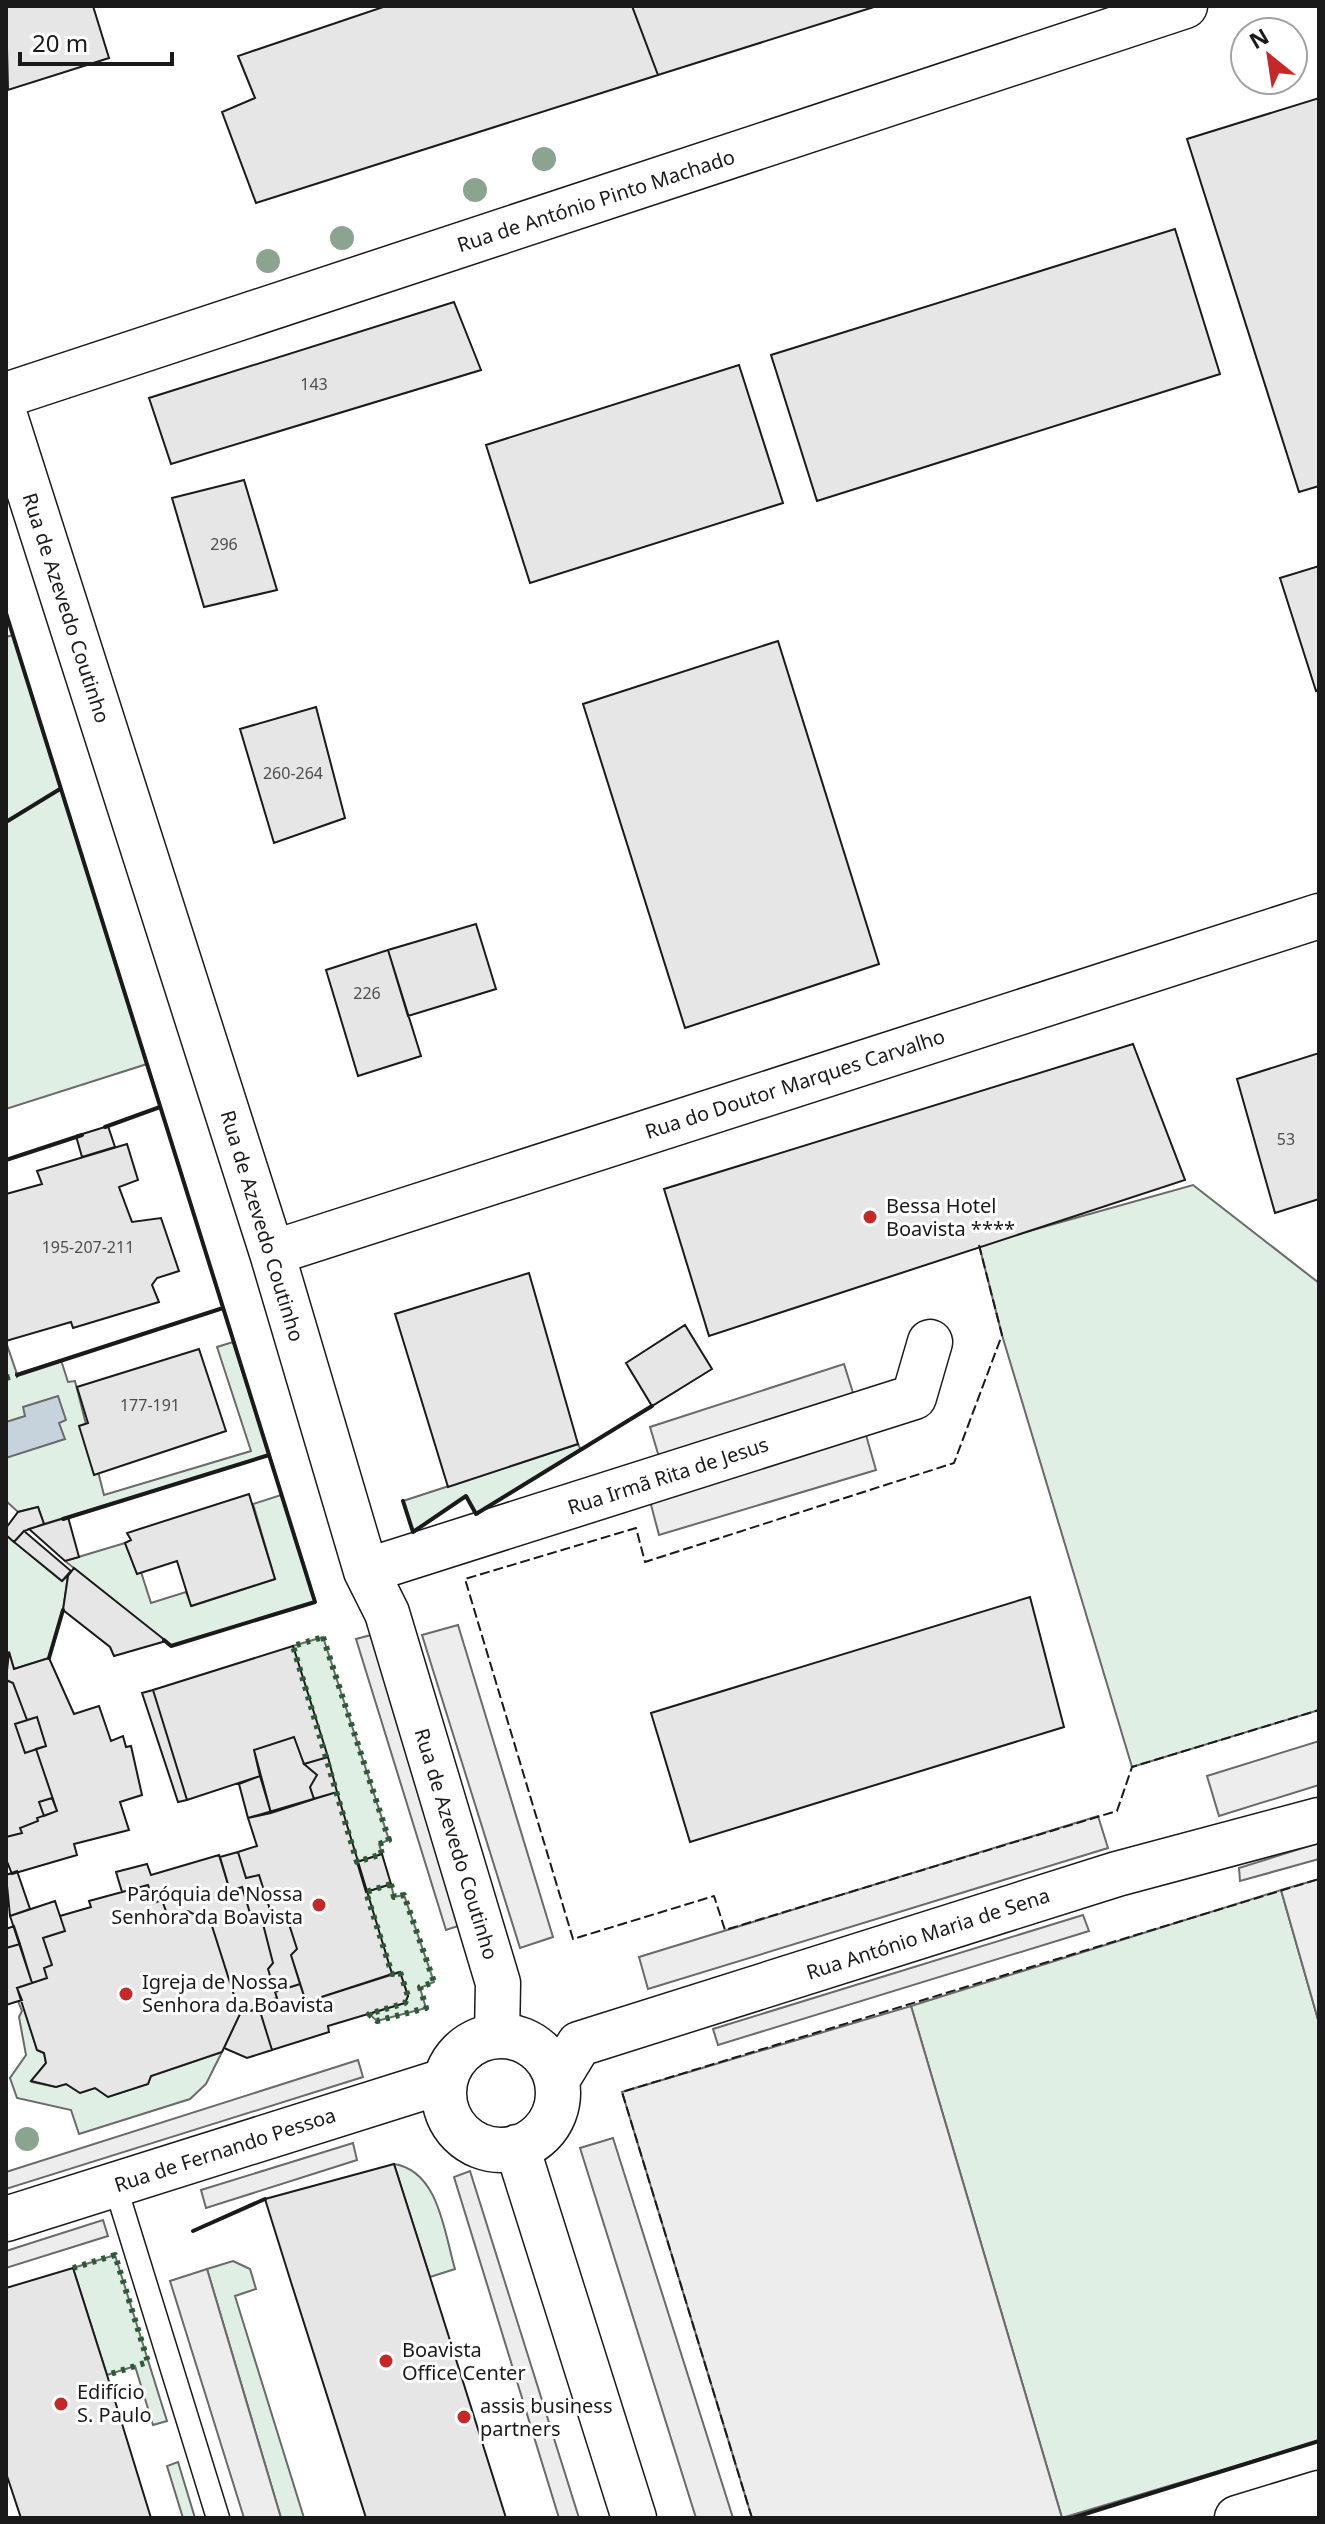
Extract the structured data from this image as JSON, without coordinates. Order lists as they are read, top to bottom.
{
  "streets": {
    "street": [
      "Rua de António Pinto Machado",
      "Rua de Azevedo Coutinho",
      "Rua do Doutor Marques Carvalho",
      "Rua Irmã Rita de Jesus",
      "Rua António Maria de Sena",
      "Rua de Fernando Pessoa"
    ]
  },
  "crossings": [
    ["Rua de Azevedo Coutinho", "Rua do Doutor Marques Carvalho"],
    ["Rua de Azevedo Coutinho", "Rua Irmã Rita de Jesus"],
    ["Rua de Azevedo Coutinho", "Rua António Maria de Sena"],
    ["Rua de Azevedo Coutinho", "Rua de Fernando Pessoa"],
    ["Rua António Maria de Sena", "Rua de Fernando Pessoa"]
  ],
  "places": [
    "Bessa Hotel Boavista ****",
    "Paróquia de Nossa Senhora da Boavista",
    "Igreja de Nossa Senhora da Boavista",
    "Boavista Office Center",
    "Edifício S. Paulo",
    "assis business partners"
  ],
  "house_numbers": [
    "143",
    "296",
    "260-264",
    "226",
    "53",
    "195-207-211",
    "177-191"
  ],
  "scale_bar": "20 m",
  "north": "top left"
}
